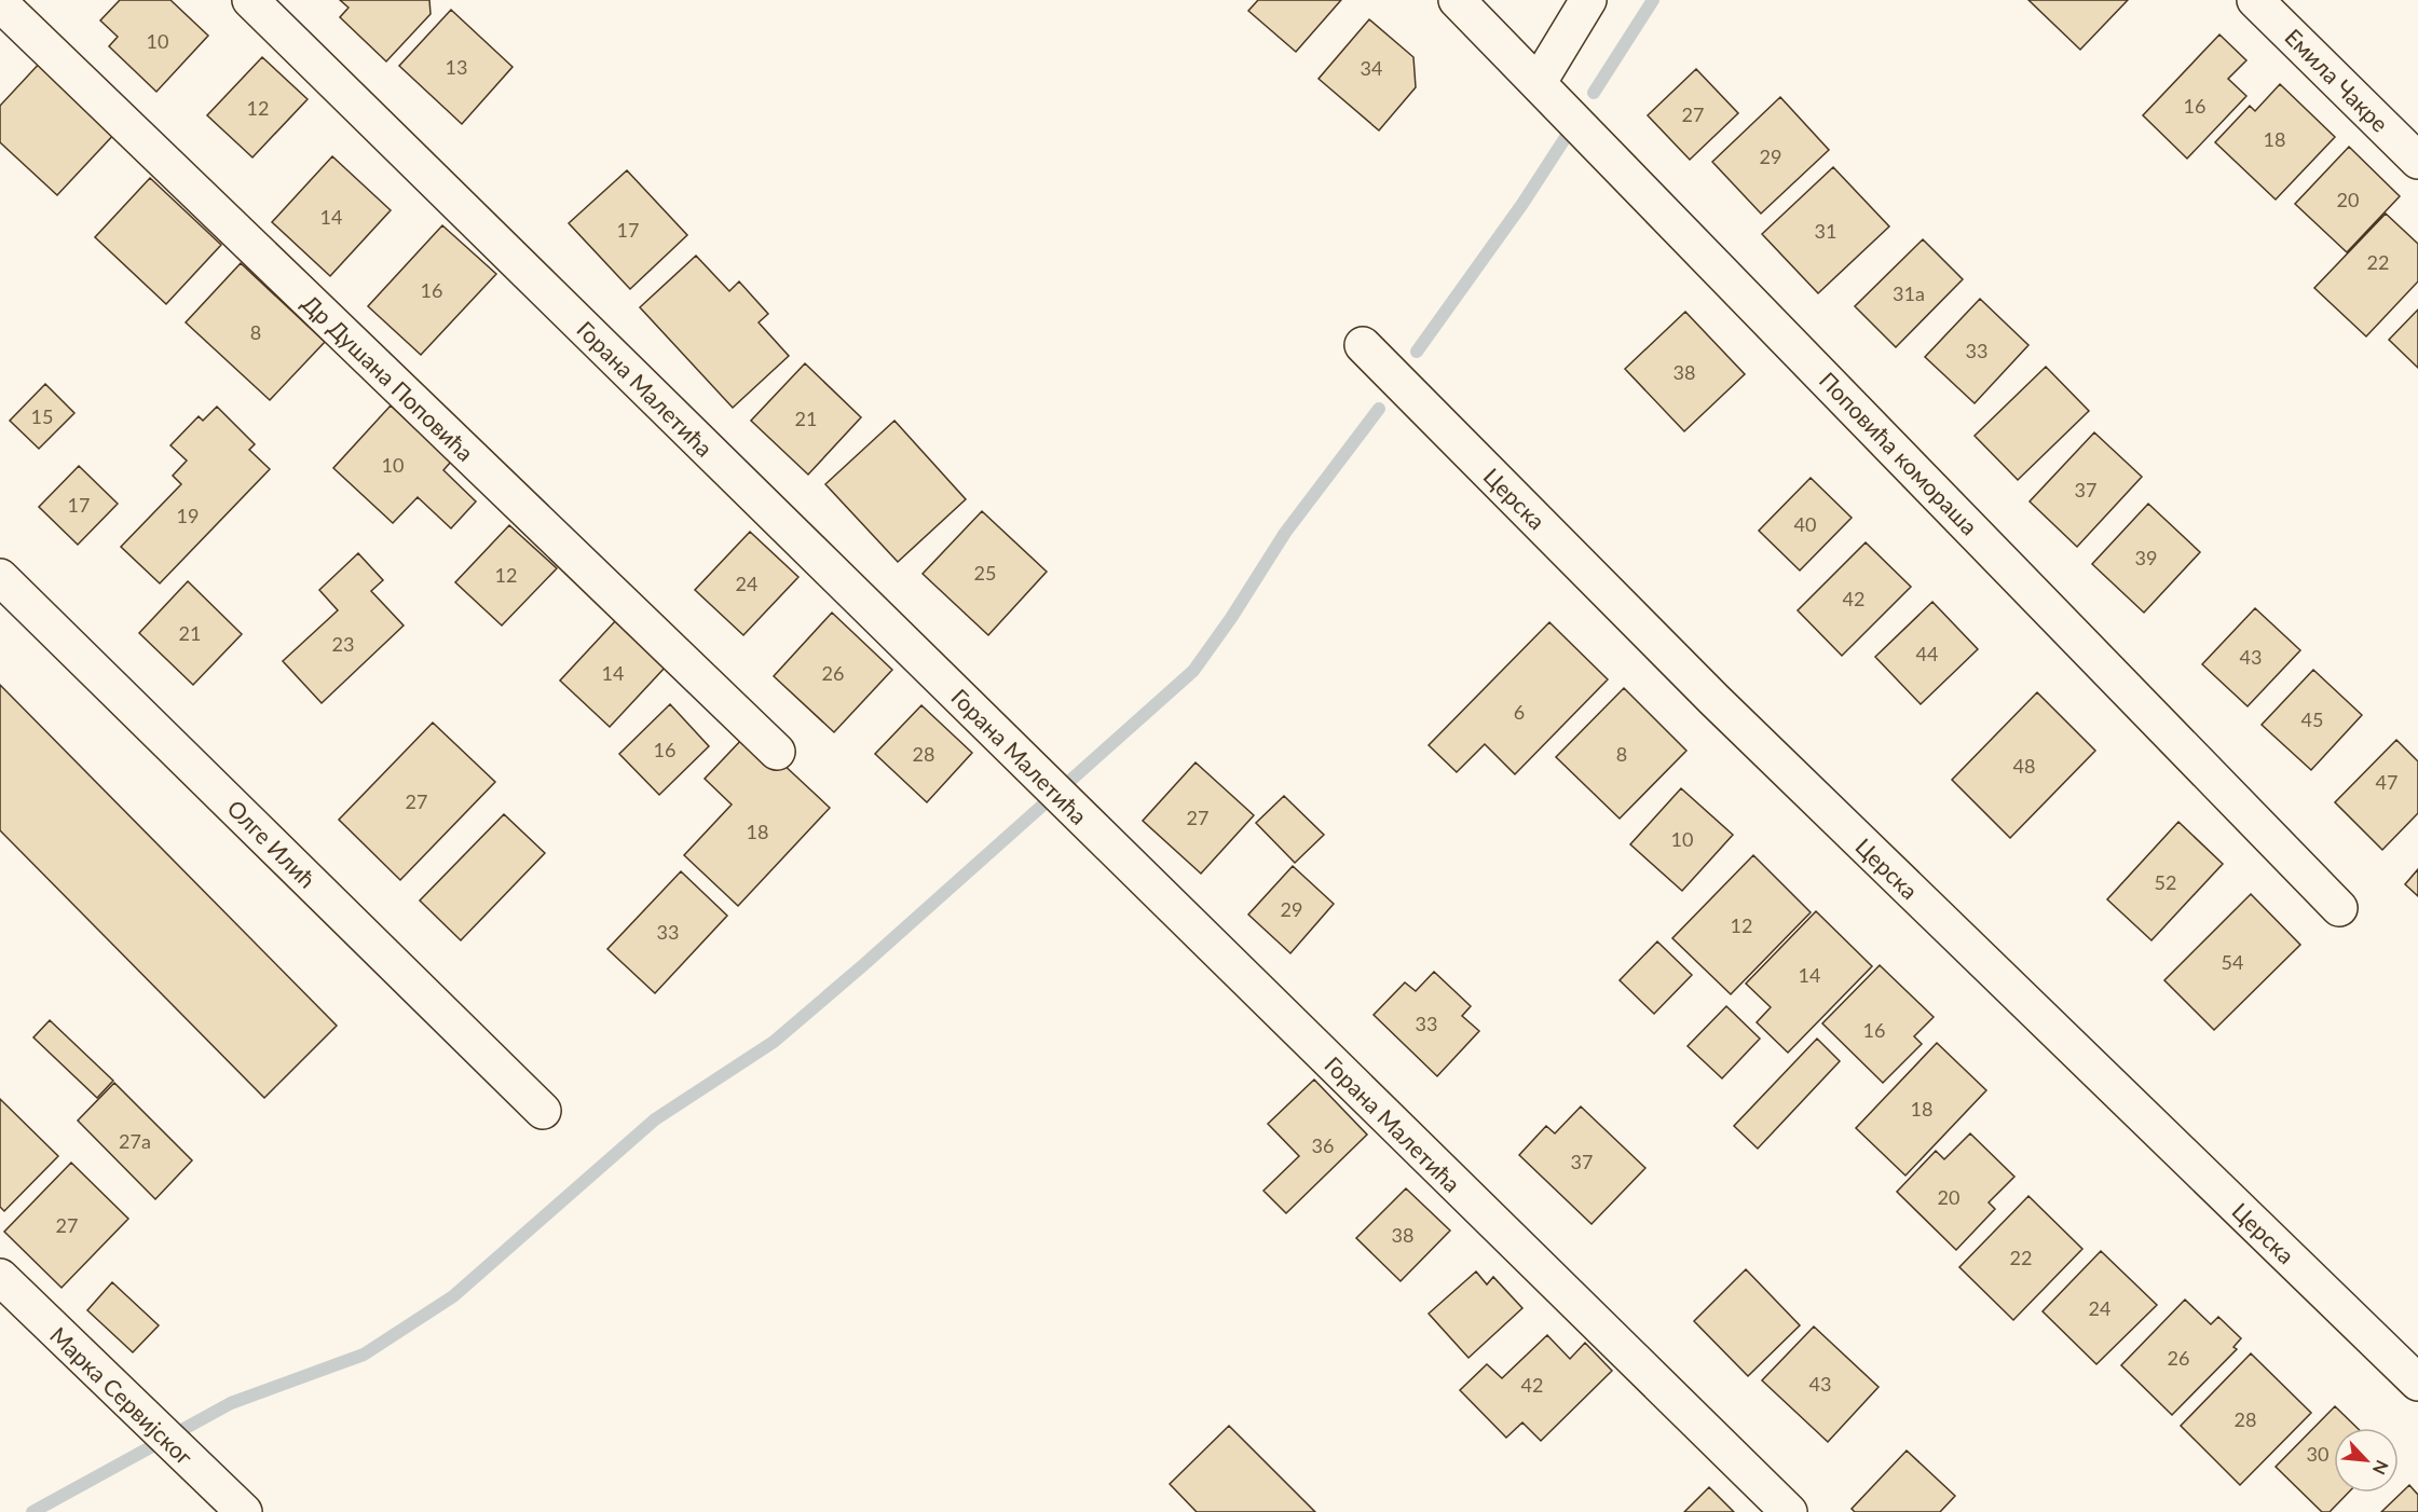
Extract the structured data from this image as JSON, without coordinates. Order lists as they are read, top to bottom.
{
  "streets": {
    "street": [
      "Емила Чакре",
      "Др Душана Поповића",
      "Горана Малетића",
      "Поповића комораша",
      "Церска",
      "Олге Илић",
      "Марка Сервијског"
    ]
  },
  "house_numbers": [
    "10",
    "13",
    "34",
    "16",
    "12",
    "27",
    "18",
    "29",
    "20",
    "14",
    "17",
    "31",
    "22",
    "16",
    "31a",
    "8",
    "33",
    "38",
    "15",
    "21",
    "10",
    "37",
    "17",
    "19",
    "40",
    "39",
    "25",
    "12",
    "24",
    "42",
    "21",
    "23",
    "44",
    "43",
    "14",
    "26",
    "6",
    "45",
    "16",
    "28",
    "8",
    "48",
    "47",
    "27",
    "27",
    "18",
    "10",
    "52",
    "29",
    "12",
    "33",
    "54",
    "14",
    "33",
    "16",
    "18",
    "27a",
    "36",
    "37",
    "20",
    "27",
    "38",
    "22",
    "24",
    "26",
    "43",
    "42",
    "28",
    "30"
  ],
  "north": "bottom right"
}
